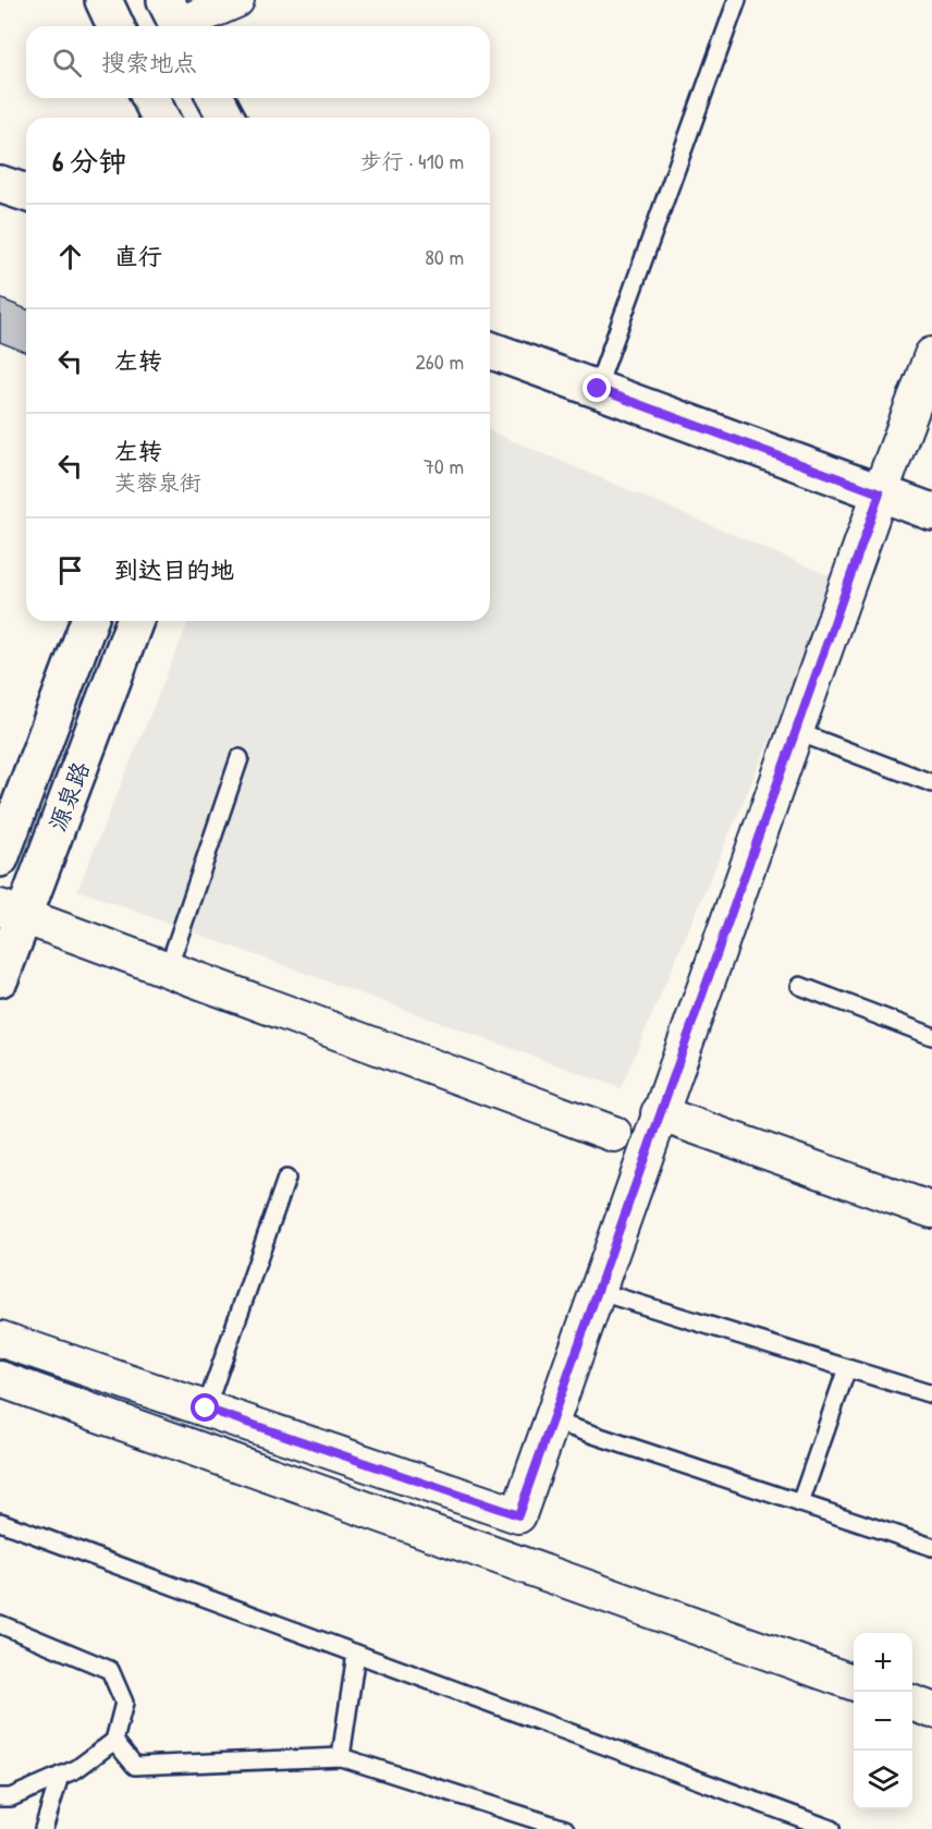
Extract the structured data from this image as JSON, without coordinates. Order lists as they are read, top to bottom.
{
  "streets": {
    "street": ["源泉路"]
  },
  "page": {
    "search": "搜索地点",
    "heading": ["6 分钟", "步行 · 410 m"],
    "list": [
      ["直行", "80 m"],
      ["左转", "260 m"],
      ["左转", "芙蓉泉街", "70 m"],
      "到达目的地"
    ],
    "map_buttons": ["+", "−"]
  }
}
